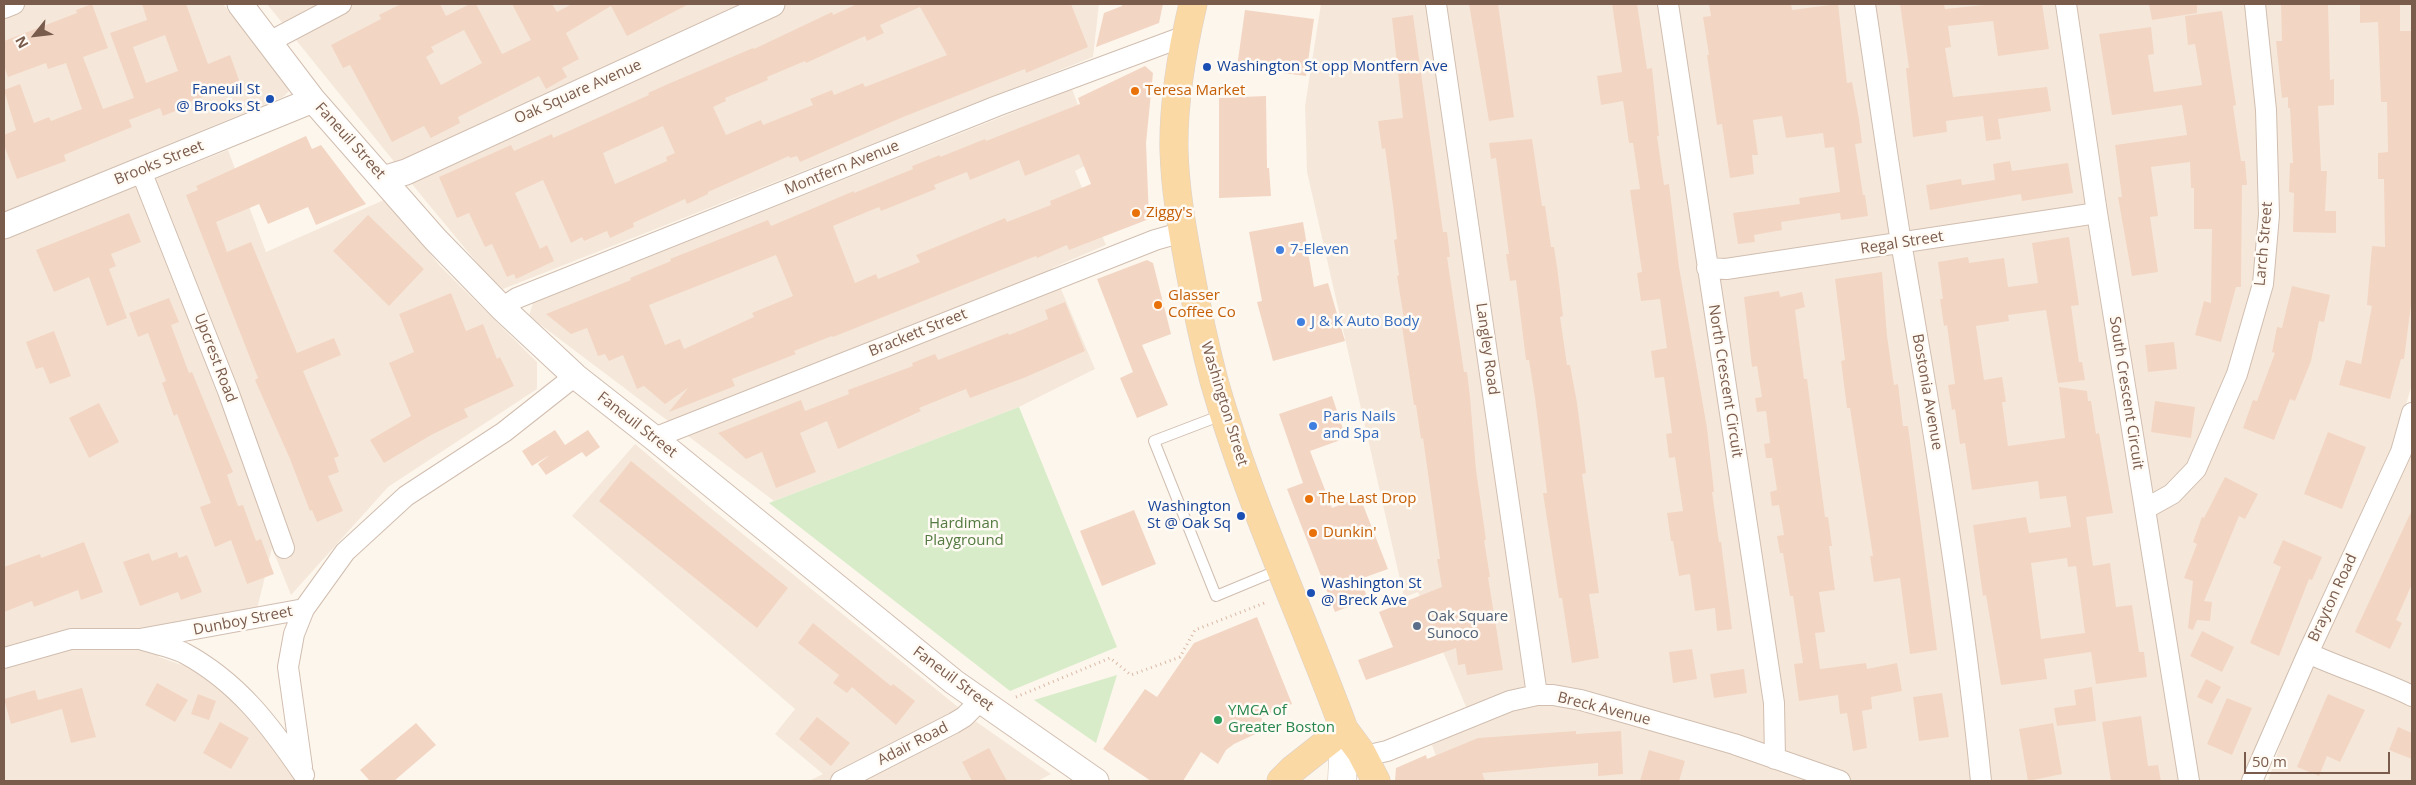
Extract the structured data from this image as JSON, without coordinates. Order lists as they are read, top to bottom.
{
  "streets": {
    "main road": ["Washington Street"],
    "street": [
      "Oak Square Avenue",
      "Faneuil Street",
      "Brooks Street",
      "Montfern Avenue",
      "Regal Street",
      "Larch Street",
      "Brackett Street",
      "Langley Road",
      "Upcrest Road",
      "North Crescent Circuit",
      "Bostonia Avenue",
      "South Crescent Circuit",
      "Brayton Road",
      "Dunboy Street",
      "Breck Avenue",
      "Adair Road"
    ]
  },
  "crossings": [
    ["Oak Square Avenue", "Faneuil Street"],
    ["Faneuil Street", "Brooks Street"],
    ["Faneuil Street", "Montfern Avenue"],
    ["Faneuil Street", "Brackett Street"],
    ["Faneuil Street", "Dunboy Street"],
    ["Faneuil Street", "Adair Road"],
    ["Brooks Street", "Upcrest Road"],
    ["Montfern Avenue", "Washington Street"],
    ["Regal Street", "North Crescent Circuit"],
    ["Regal Street", "Bostonia Avenue"],
    ["Regal Street", "South Crescent Circuit"],
    ["Larch Street", "South Crescent Circuit"],
    ["Brackett Street", "Washington Street"],
    ["Langley Road", "Breck Avenue"],
    ["North Crescent Circuit", "Breck Avenue"],
    ["Washington Street", "Breck Avenue"]
  ],
  "parks": ["Hardiman Playground"],
  "places": [
    "Washington St opp Montfern Ave",
    "Teresa Market",
    "Faneuil St @ Brooks St",
    "Ziggy's",
    "7-Eleven",
    "Glasser Coffee Co",
    "J & K Auto Body",
    "Paris Nails and Spa",
    "The Last Drop",
    "Washington St @ Oak Sq",
    "Dunkin'",
    "Washington St @ Breck Ave",
    "Oak Square Sunoco",
    "YMCA of Greater Boston"
  ],
  "scale_bar": "50 m",
  "north": "bottom left"
}
